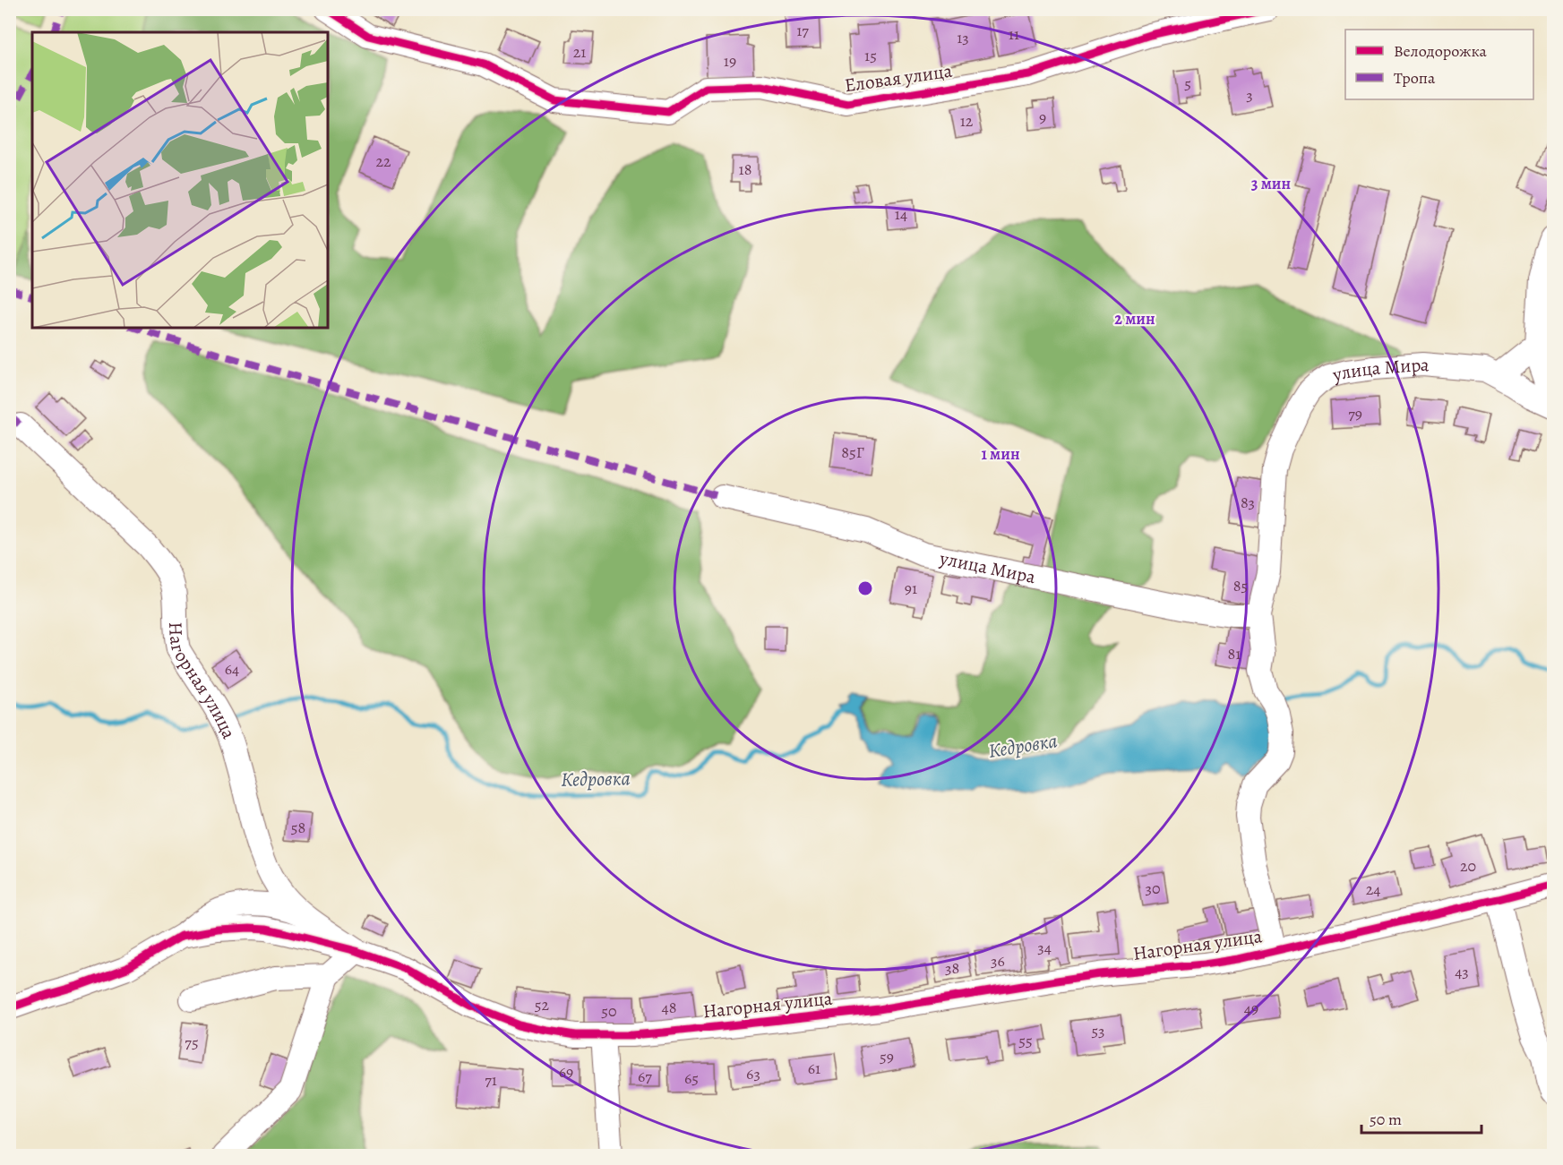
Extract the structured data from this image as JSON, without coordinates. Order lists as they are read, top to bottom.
{
  "streets": {
    "street": ["Еловая улица", "улица Мира", "Нагорная улица"]
  },
  "crossings": [
    ["улица Мира", "Нагорная улица"]
  ],
  "water": ["Кедровка"],
  "house_numbers": [
    "17",
    "11",
    "13",
    "21",
    "15",
    "19",
    "5",
    "3",
    "9",
    "12",
    "22",
    "18",
    "14",
    "79",
    "85Г",
    "83",
    "85",
    "91",
    "81",
    "64",
    "58",
    "20",
    "30",
    "24",
    "34",
    "36",
    "38",
    "43",
    "52",
    "48",
    "49",
    "50",
    "53",
    "55",
    "75",
    "59",
    "61",
    "69",
    "63",
    "67",
    "65",
    "71"
  ],
  "legend": ["Велодорожка", "Тропа"],
  "scale_bar": "50 m",
  "rings": ["3 мин", "2 мин", "1 мин"]
}
